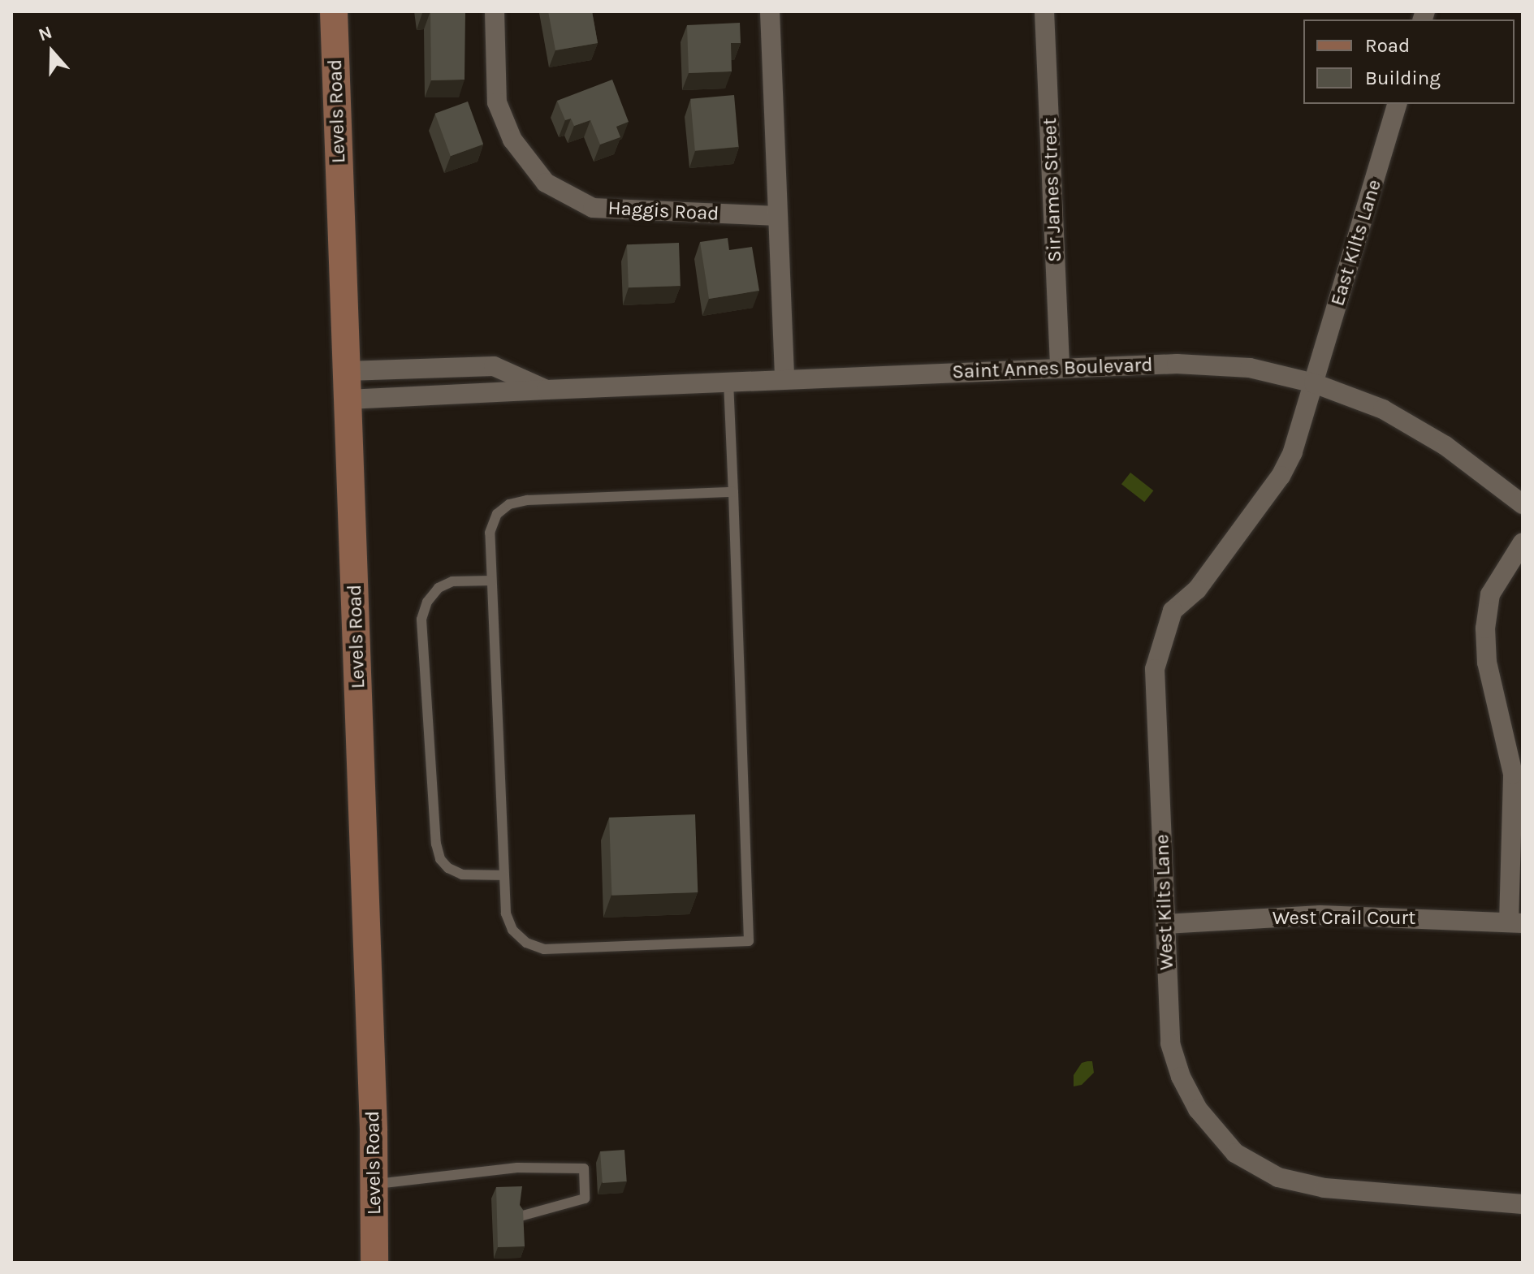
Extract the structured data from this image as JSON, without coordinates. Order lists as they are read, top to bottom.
{
  "streets": {
    "main road": ["Levels Road"],
    "street": [
      "Sir James Street",
      "Haggis Road",
      "East Kilts Lane",
      "Saint Annes Boulevard",
      "West Kilts Lane",
      "West Crail Court"
    ]
  },
  "crossings": [
    ["Levels Road", "Saint Annes Boulevard"],
    ["Sir James Street", "Saint Annes Boulevard"],
    ["East Kilts Lane", "Saint Annes Boulevard"],
    ["East Kilts Lane", "West Kilts Lane"],
    ["Saint Annes Boulevard", "West Kilts Lane"],
    ["West Kilts Lane", "West Crail Court"]
  ],
  "legend": ["Road", "Building"],
  "north": "top"
}
